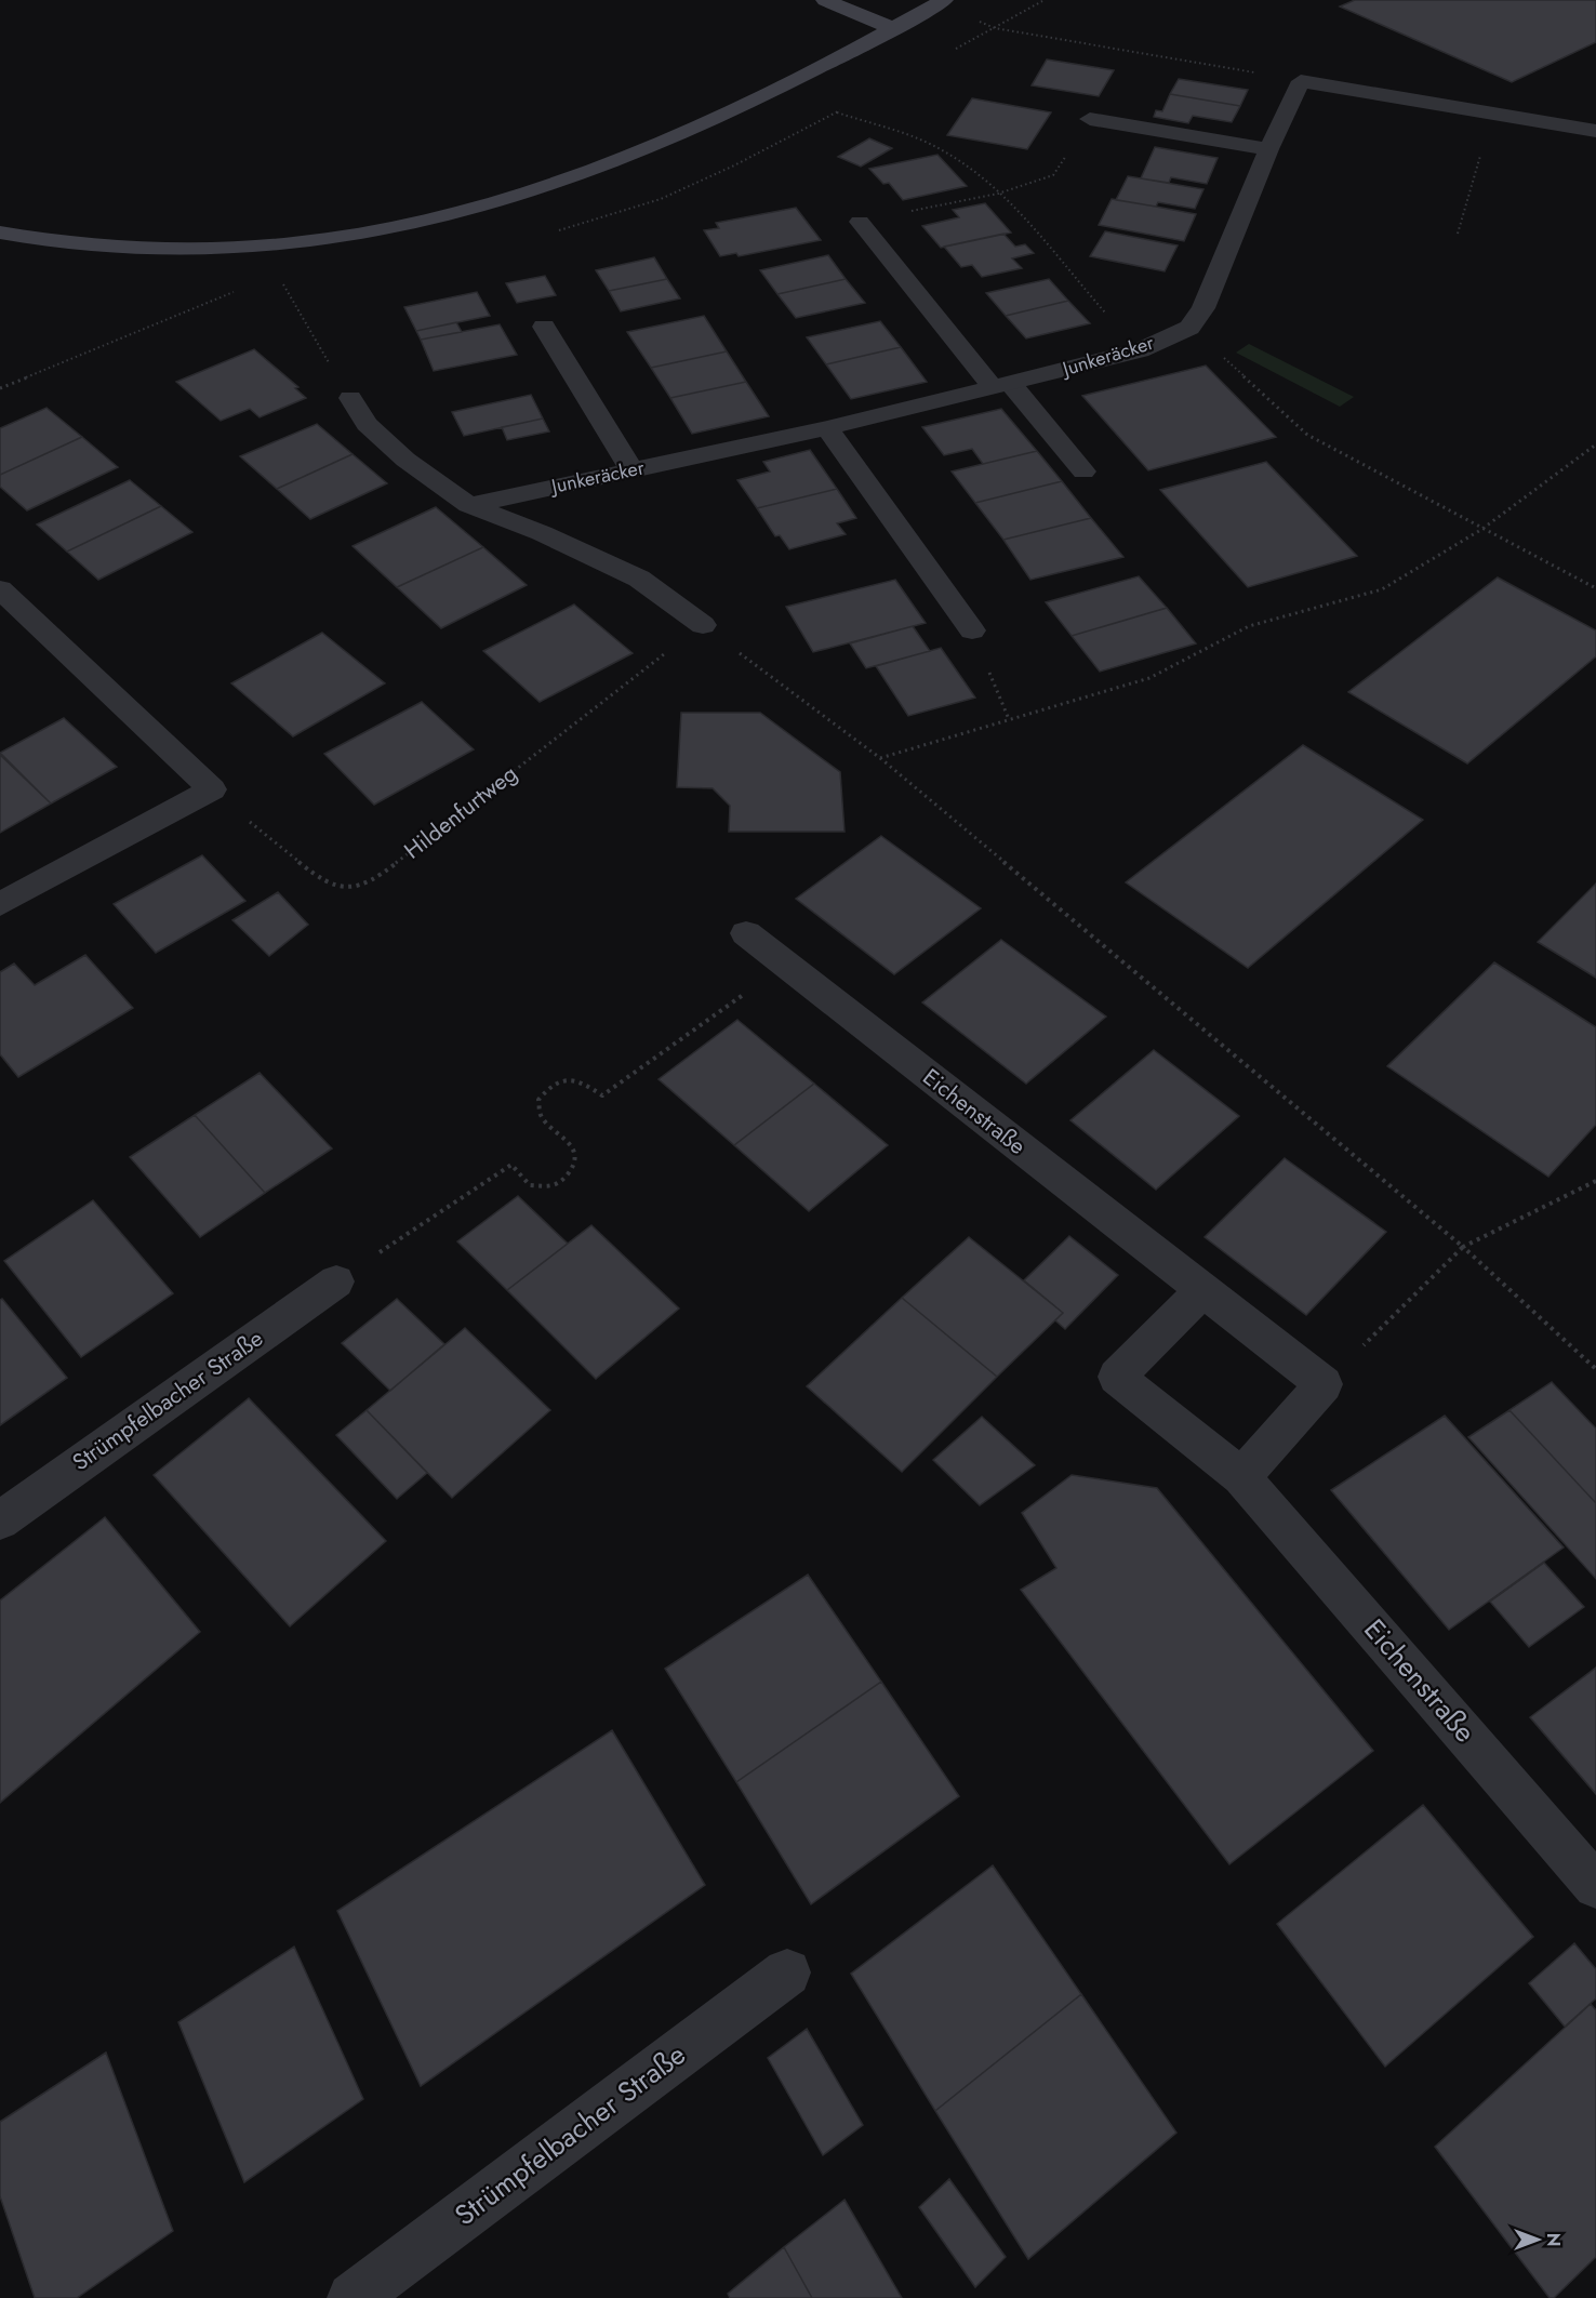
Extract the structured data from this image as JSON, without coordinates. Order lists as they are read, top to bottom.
{
  "streets": {
    "street": ["Junkeräcker", "Eichenstraße", "Strümpfelbacher Straße"],
    "path": ["Hildenfurtweg"]
  },
  "north": "right"
}
